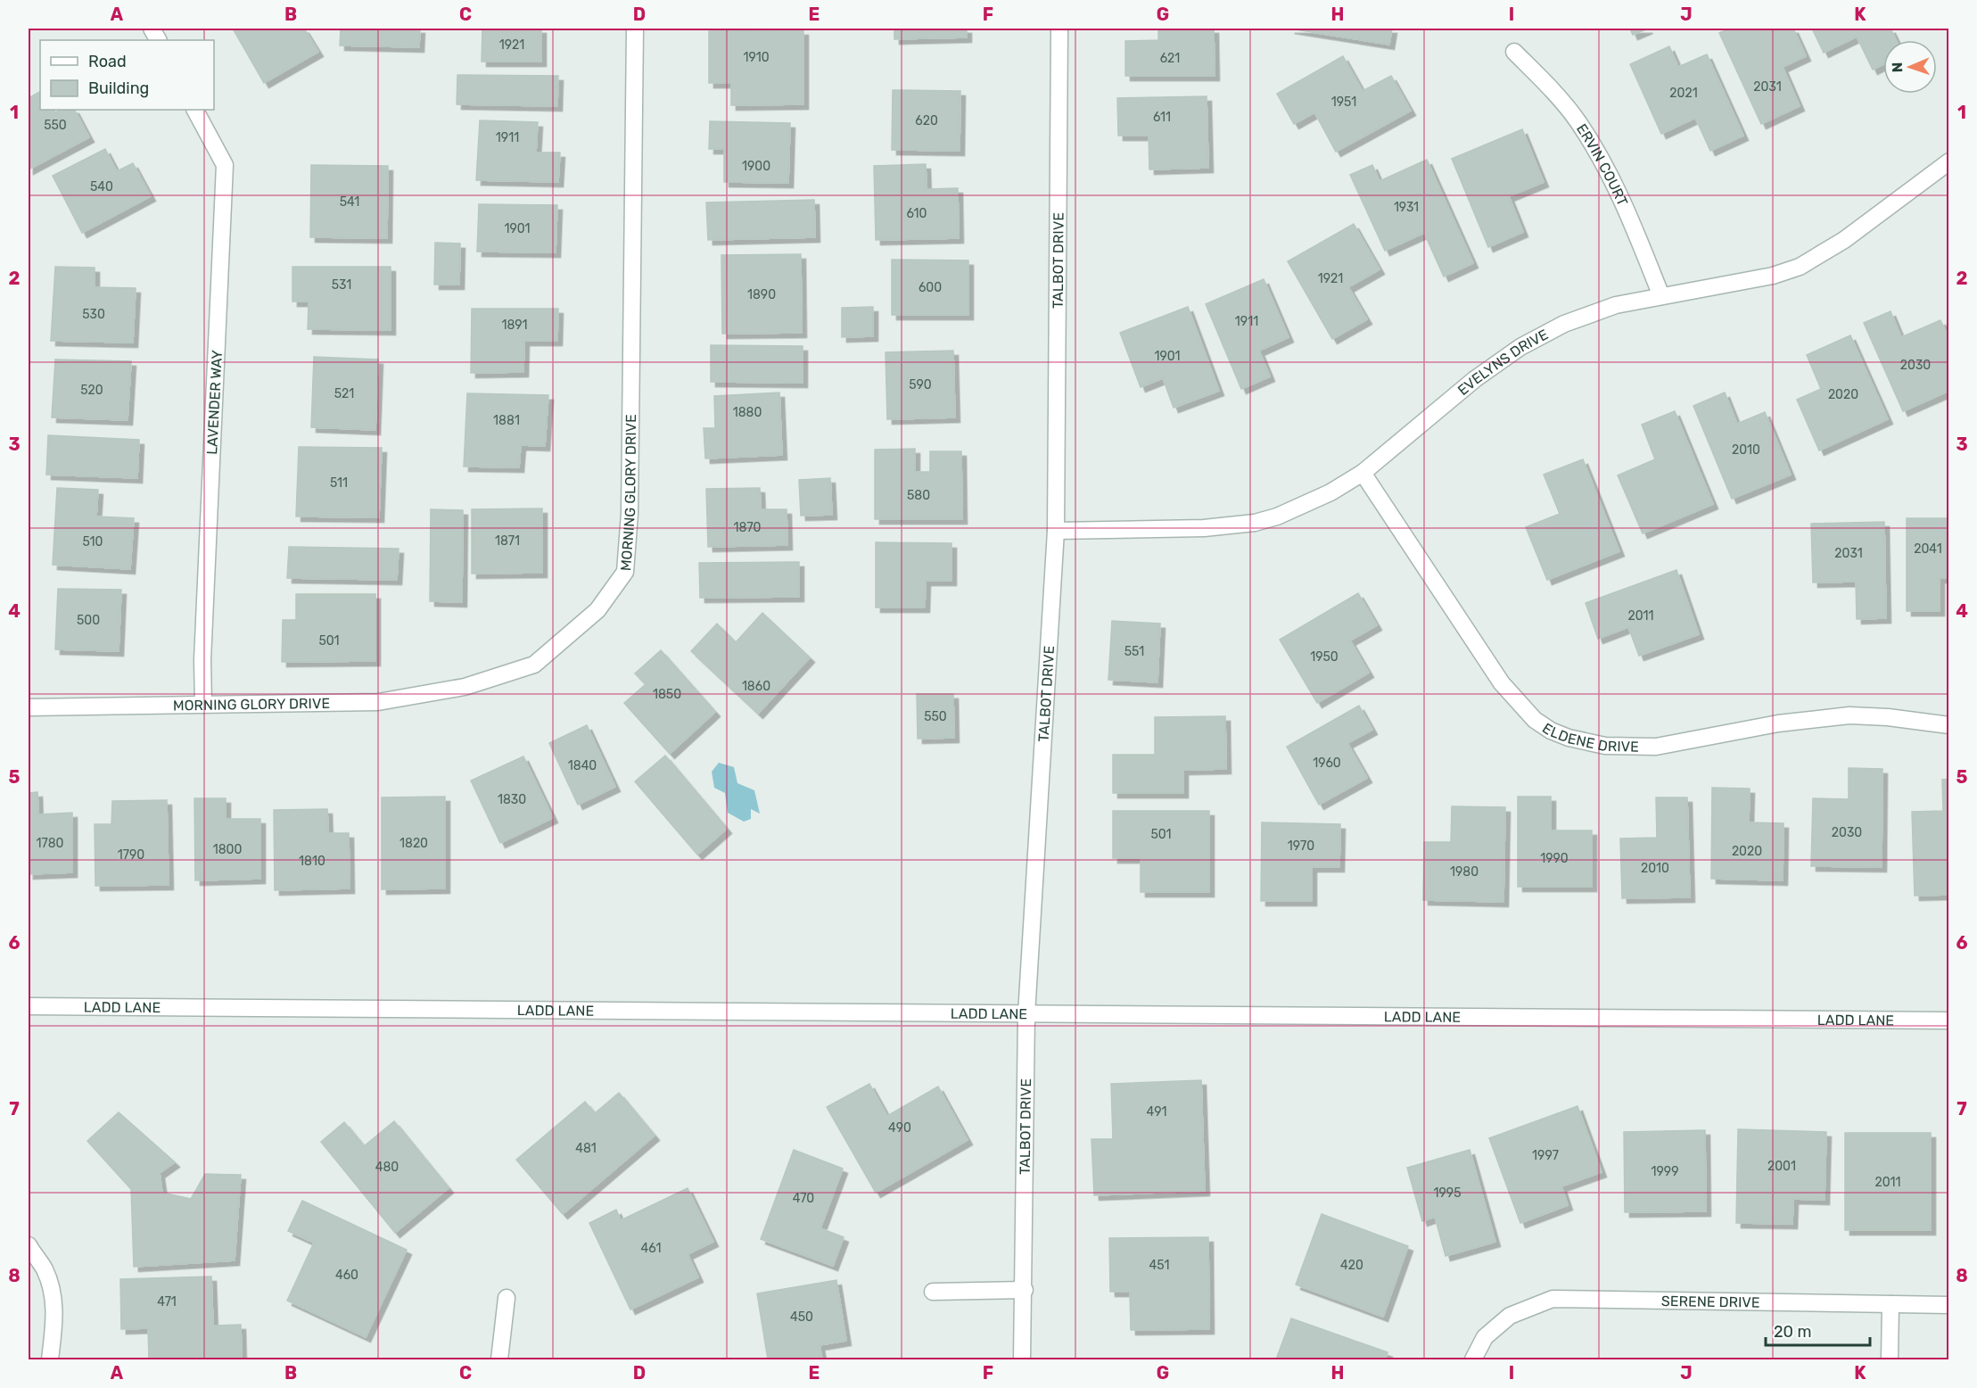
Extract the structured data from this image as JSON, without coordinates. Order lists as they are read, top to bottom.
{
  "streets": {
    "street": [
      "ERVIN COURT",
      "TALBOT DRIVE",
      "EVELYNS DRIVE",
      "LAVENDER WAY",
      "MORNING GLORY DRIVE",
      "ELDENE DRIVE",
      "LADD LANE",
      "SERENE DRIVE"
    ]
  },
  "crossings": [
    ["ERVIN COURT", "EVELYNS DRIVE"],
    ["TALBOT DRIVE", "EVELYNS DRIVE"],
    ["TALBOT DRIVE", "LADD LANE"],
    ["EVELYNS DRIVE", "ELDENE DRIVE"],
    ["LAVENDER WAY", "MORNING GLORY DRIVE"]
  ],
  "house_numbers": [
    "1921",
    "1910",
    "621",
    "2031",
    "2021",
    "1951",
    "611",
    "620",
    "550",
    "1911",
    "1900",
    "540",
    "541",
    "1931",
    "610",
    "1901",
    "1921",
    "531",
    "600",
    "1890",
    "530",
    "1911",
    "1891",
    "1901",
    "2030",
    "590",
    "520",
    "521",
    "2020",
    "1880",
    "1881",
    "2010",
    "511",
    "580",
    "1870",
    "1871",
    "510",
    "2041",
    "2031",
    "2011",
    "500",
    "501",
    "551",
    "1950",
    "1860",
    "1850",
    "550",
    "1960",
    "1840",
    "1830",
    "2030",
    "501",
    "1780",
    "1820",
    "1970",
    "1800",
    "2020",
    "1790",
    "1990",
    "1810",
    "2010",
    "1980",
    "491",
    "490",
    "481",
    "1997",
    "2001",
    "480",
    "1999",
    "2011",
    "1995",
    "470",
    "461",
    "451",
    "420",
    "460",
    "471",
    "450"
  ],
  "legend": ["Road", "Building"],
  "scale_bar": "20 m",
  "north": "left",
  "grid": {
    "columns": [
      "A",
      "B",
      "C",
      "D",
      "E",
      "F",
      "G",
      "H",
      "I",
      "J",
      "K"
    ],
    "rows": [
      "1",
      "2",
      "3",
      "4",
      "5",
      "6",
      "7",
      "8"
    ]
  }
}
